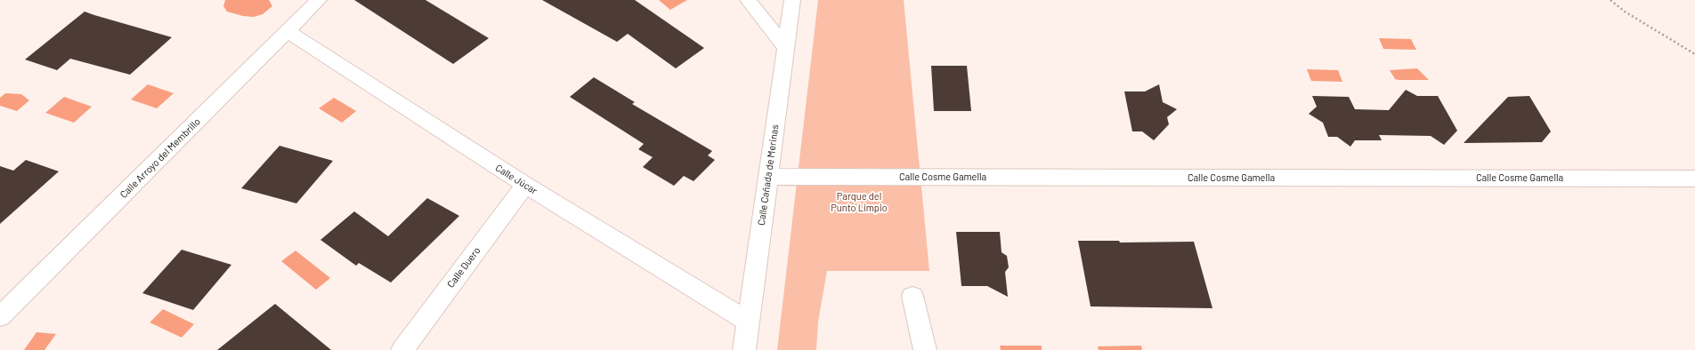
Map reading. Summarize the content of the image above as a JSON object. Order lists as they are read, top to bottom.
{
  "streets": {
    "street": [
      "Calle Arroyo del Membrillo",
      "Calle Cañada de Merinas",
      "Calle Cosme Gamella",
      "Calle Júcar",
      "Calle Duero"
    ]
  },
  "crossings": [
    ["Calle Arroyo del Membrillo", "Calle Júcar"],
    ["Calle Cañada de Merinas", "Calle Cosme Gamella"],
    ["Calle Cañada de Merinas", "Calle Júcar"],
    ["Calle Júcar", "Calle Duero"]
  ],
  "parks": ["Parque del Punto Limpio"]
}
